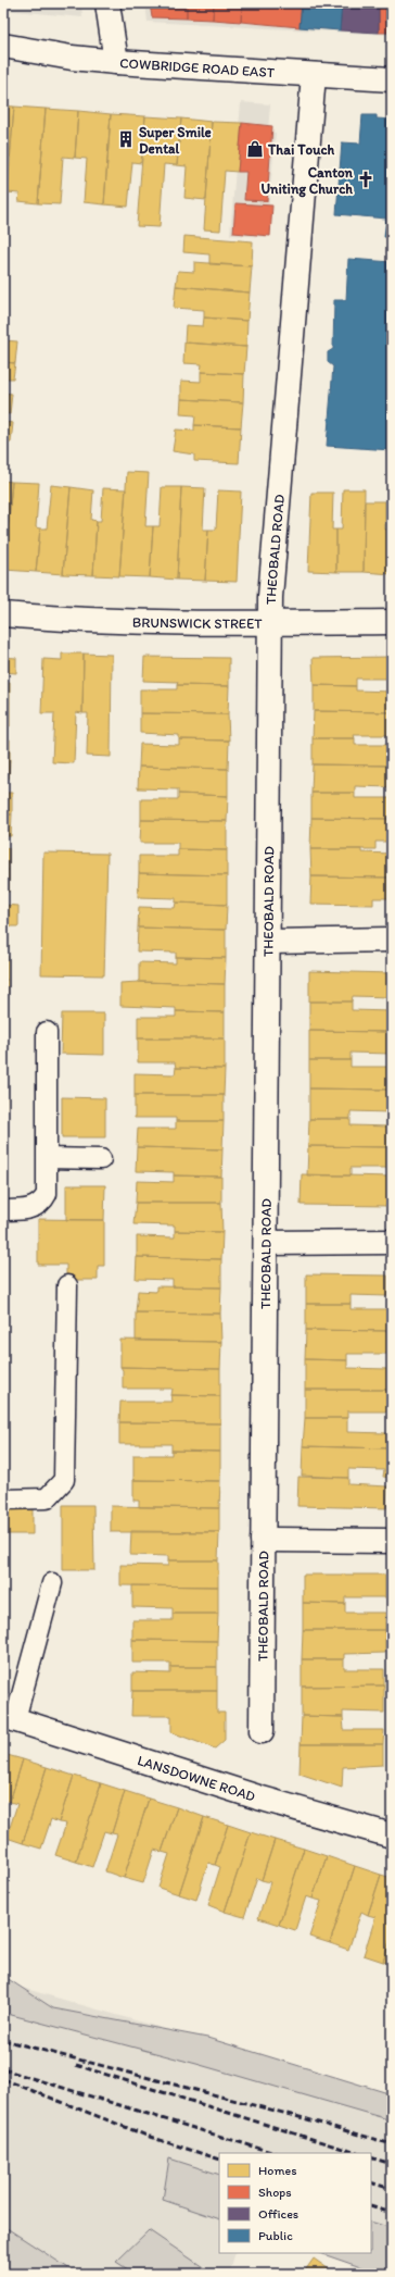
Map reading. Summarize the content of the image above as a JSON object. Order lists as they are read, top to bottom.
{
  "streets": {
    "street": [
      "COWBRIDGE ROAD EAST",
      "THEOBALD ROAD",
      "BRUNSWICK STREET",
      "LANSDOWNE ROAD"
    ]
  },
  "crossings": [
    ["COWBRIDGE ROAD EAST", "THEOBALD ROAD"],
    ["THEOBALD ROAD", "BRUNSWICK STREET"]
  ],
  "places": {
    "building": ["Super Smile Dental"],
    "shop": ["Thai Touch"],
    "church": ["Canton Uniting Church"]
  },
  "legend": [
    "Homes",
    "Shops",
    "Offices",
    "Public"
  ]
}
